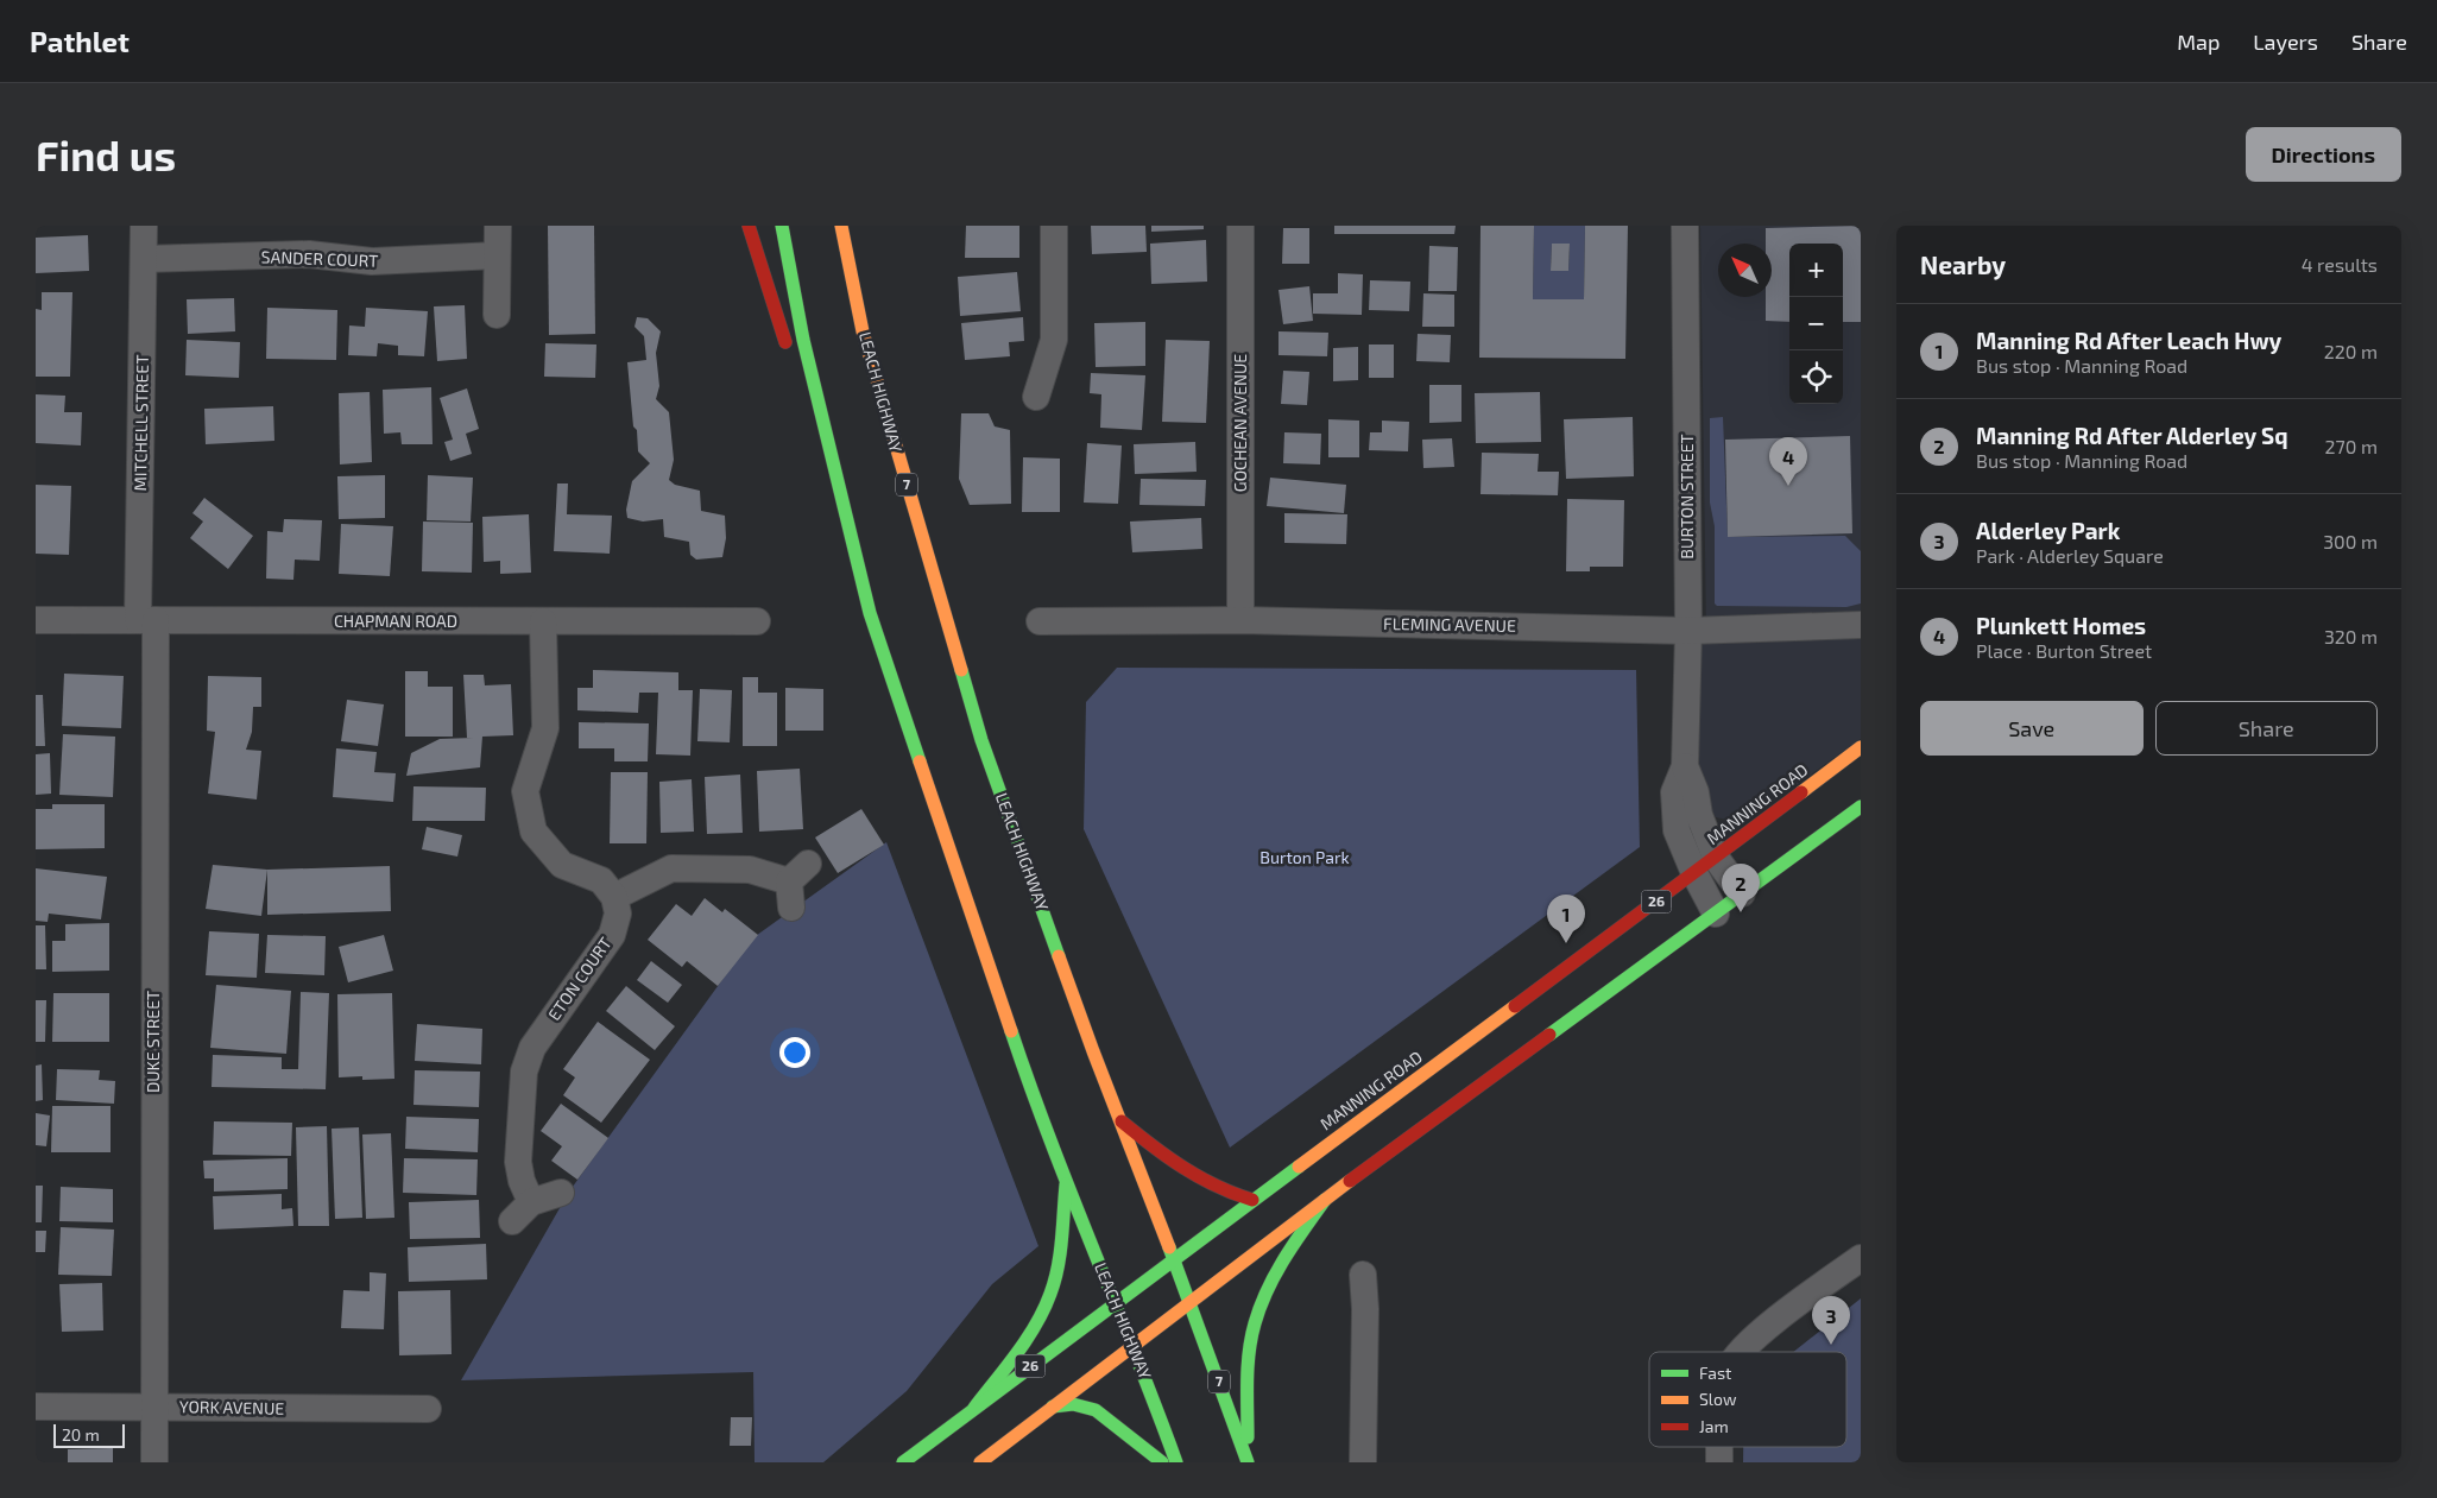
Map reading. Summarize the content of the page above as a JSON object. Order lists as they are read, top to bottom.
{
  "streets": {
    "main road": [
      "LEACH HIGHWAY",
      "7",
      "MANNING ROAD",
      "26"
    ],
    "street": [
      "SANDER COURT",
      "MITCHELL STREET",
      "GOCHEAN AVENUE",
      "BURTON STREET",
      "CHAPMAN ROAD",
      "FLEMING AVENUE",
      "ETON COURT",
      "DUKE STREET",
      "YORK AVENUE"
    ]
  },
  "crossings": [
    ["SANDER COURT", "MITCHELL STREET"],
    ["LEACH HIGHWAY", "MANNING ROAD"],
    ["MITCHELL STREET", "CHAPMAN ROAD"],
    ["MITCHELL STREET", "DUKE STREET"],
    ["GOCHEAN AVENUE", "FLEMING AVENUE"],
    ["BURTON STREET", "FLEMING AVENUE"],
    ["BURTON STREET", "MANNING ROAD"],
    ["CHAPMAN ROAD", "DUKE STREET"],
    ["DUKE STREET", "YORK AVENUE"]
  ],
  "parks": ["Burton Park"],
  "legend": ["Fast", "Slow", "Jam"],
  "scale_bar": "20 m",
  "north": "top left",
  "page": {
    "header": "Pathlet",
    "nav": ["Map", "Layers", "Share"],
    "buttons": [
      "Directions",
      ["Save", "Share"]
    ],
    "title": "Find us",
    "heading": ["Nearby", "4 results"],
    "map_buttons": ["+", "−"],
    "list": [
      {
        "mark": "1",
        "name": "Manning Rd After Leach Hwy",
        "note": "Bus stop · Manning Road",
        "value": "220 m"
      },
      {
        "mark": "2",
        "name": "Manning Rd After Alderley Sq",
        "note": "Bus stop · Manning Road",
        "value": "270 m"
      },
      {
        "mark": "3",
        "name": "Alderley Park",
        "note": "Park · Alderley Square",
        "value": "300 m"
      },
      {
        "mark": "4",
        "name": "Plunkett Homes",
        "note": "Place · Burton Street",
        "value": "320 m"
      }
    ],
    "pins": [
      "4",
      "2",
      "1",
      "3"
    ],
    "scale": "20 m"
  }
}
